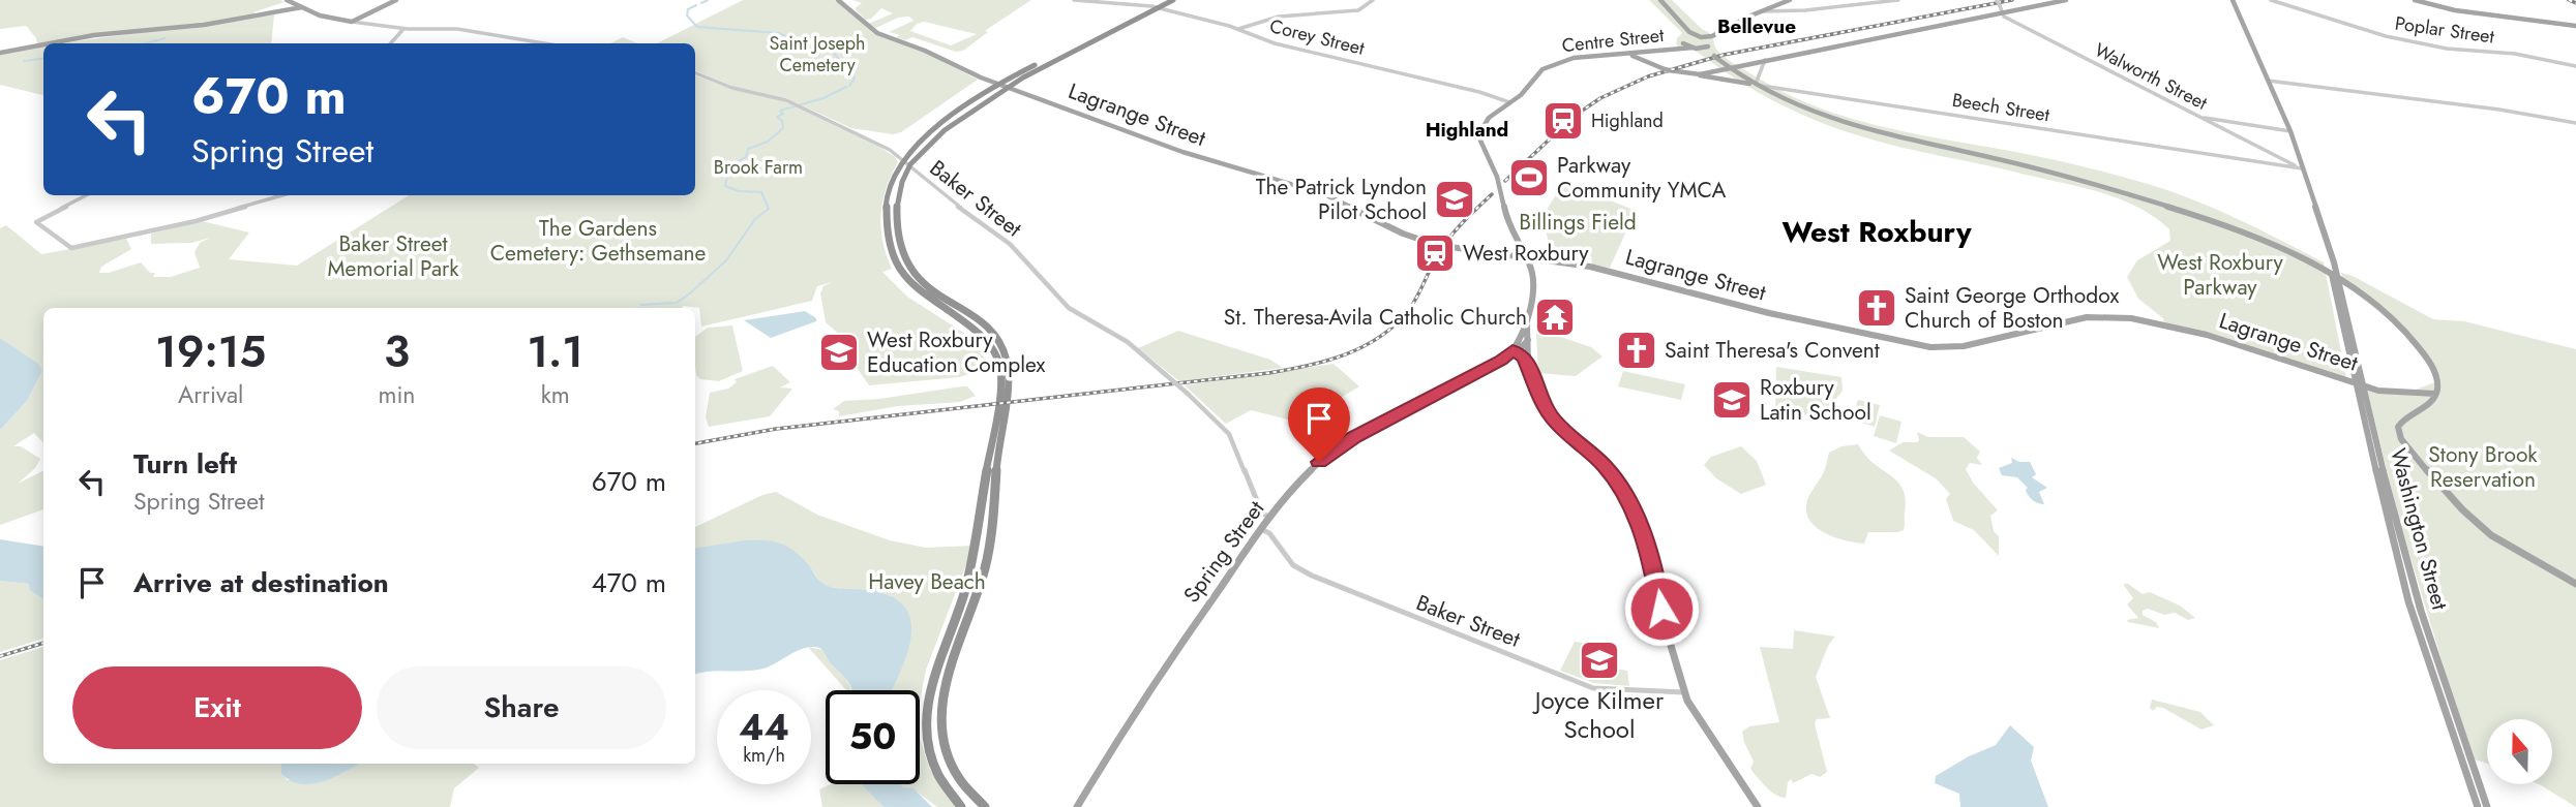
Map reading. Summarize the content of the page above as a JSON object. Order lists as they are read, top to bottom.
{
  "streets": {
    "main road": [
      "Centre Street",
      "Beech Street",
      "Lagrange Street",
      "Washington Street",
      "Spring Street"
    ],
    "street": [
      "Poplar Street",
      "Corey Street",
      "Walworth Street",
      "Baker Street"
    ]
  },
  "crossings": [
    ["Corey Street", "Centre Street"],
    ["Centre Street", "Beech Street"],
    ["Centre Street", "Lagrange Street"],
    ["Centre Street", "Spring Street"],
    ["Walworth Street", "Beech Street"],
    ["Walworth Street", "Washington Street"],
    ["Beech Street", "Washington Street"],
    ["Lagrange Street", "Washington Street"],
    ["Baker Street", "Spring Street"]
  ],
  "districts": ["Bellevue", "Highland", "West Roxbury"],
  "parks": [
    "Saint Joseph Cemetery",
    "Brook Farm",
    "Billings Field",
    "The Gardens Cemetery: Gethsemane",
    "Baker Street Memorial Park",
    "West Roxbury Parkway",
    "Stony Brook Reservation",
    "Havey Beach"
  ],
  "places": {
    "station": ["Highland", "West Roxbury"],
    "sports": ["Parkway Community YMCA"],
    "school or university": [
      "The Patrick Lyndon Pilot School",
      "West Roxbury Education Complex",
      "Roxbury Latin School",
      "Joyce Kilmer School"
    ],
    "church": ["Saint George Orthodox Church of Boston", "Saint Theresa's Convent"],
    "temple": ["St. Theresa-Avila Catholic Church"]
  },
  "north": "top",
  "page": {
    "turn": ["670 m", "Spring Street"],
    "eta": [
      "19:15",
      "Arrival",
      "3",
      "min",
      "1.1",
      "km"
    ],
    "list": [
      {
        "name": "Turn left",
        "note": "Spring Street",
        "value": "670 m"
      },
      {
        "name": "Arrive at destination",
        "value": "470 m"
      }
    ],
    "buttons": ["Exit", "Share"],
    "speed": "44 km/h",
    "limit": "50"
  }
}
